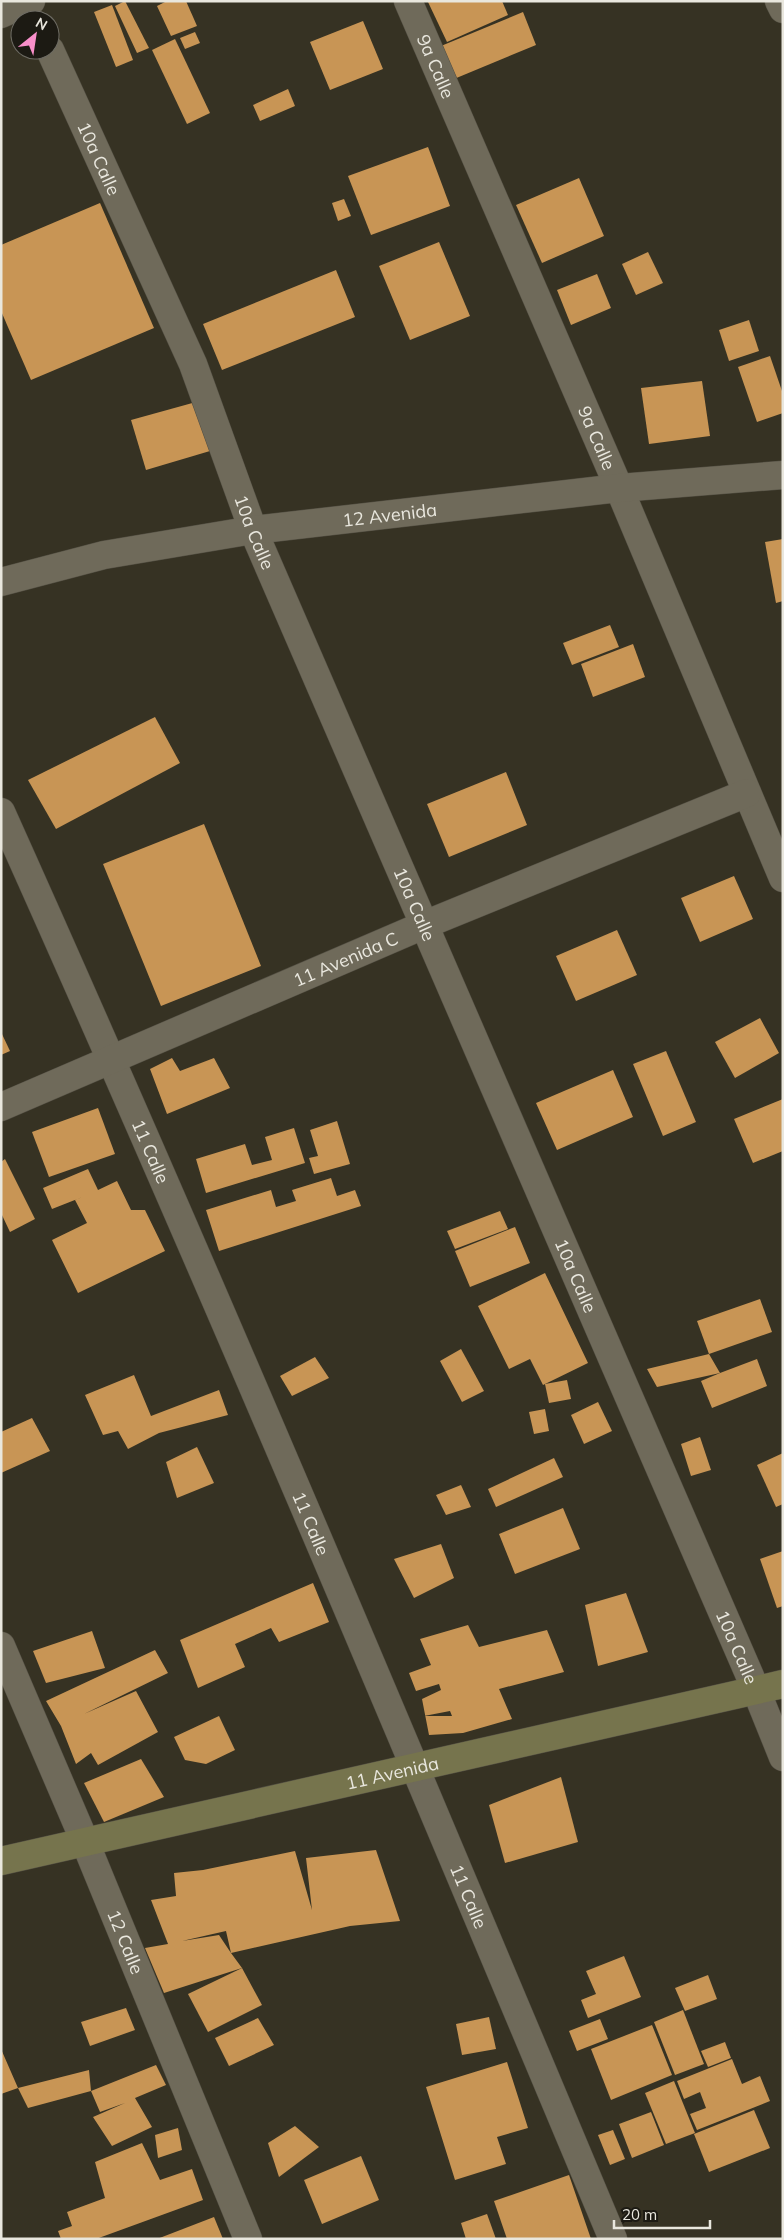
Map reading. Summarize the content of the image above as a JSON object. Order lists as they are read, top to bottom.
{
  "streets": {
    "street": [
      "9a Calle",
      "10a Calle",
      "12 Avenida",
      "11 Avenida C",
      "11 Calle",
      "11 Avenida",
      "12 Calle"
    ]
  },
  "crossings": [
    ["9a Calle", "12 Avenida"],
    ["9a Calle", "11 Avenida C"],
    ["10a Calle", "12 Avenida"],
    ["10a Calle", "11 Avenida C"],
    ["10a Calle", "11 Avenida"],
    ["11 Avenida C", "11 Calle"],
    ["11 Calle", "11 Avenida"],
    ["11 Avenida", "12 Calle"]
  ],
  "scale_bar": "20 m",
  "north": "top right"
}
